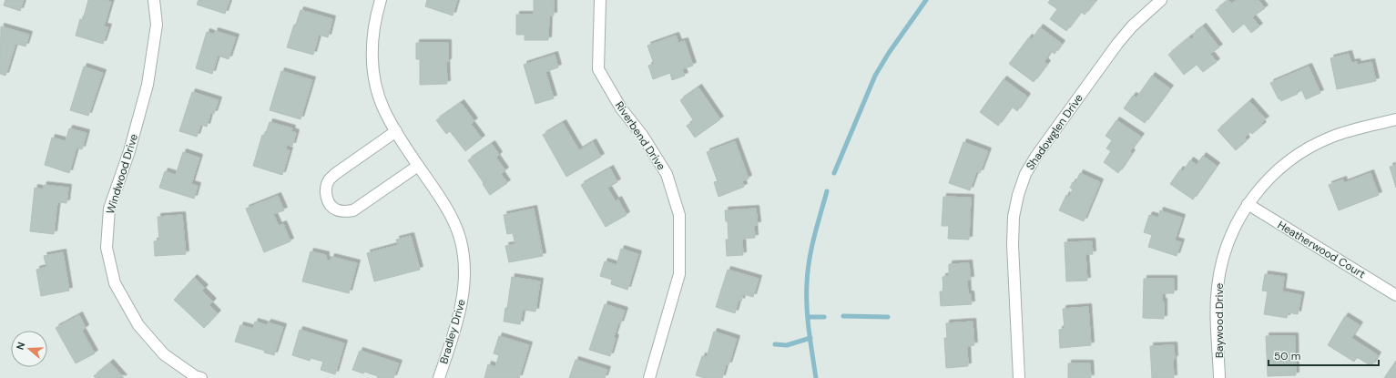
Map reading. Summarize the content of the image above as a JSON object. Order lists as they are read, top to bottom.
{
  "streets": {
    "street": [
      "Shadowglen Drive",
      "Riverbend Drive",
      "Windwood Drive",
      "Heatherwood Court",
      "Baywood Drive",
      "Bradley Drive"
    ]
  },
  "crossings": [
    ["Heatherwood Court", "Baywood Drive"]
  ],
  "scale_bar": "50 m",
  "north": "left"
}
